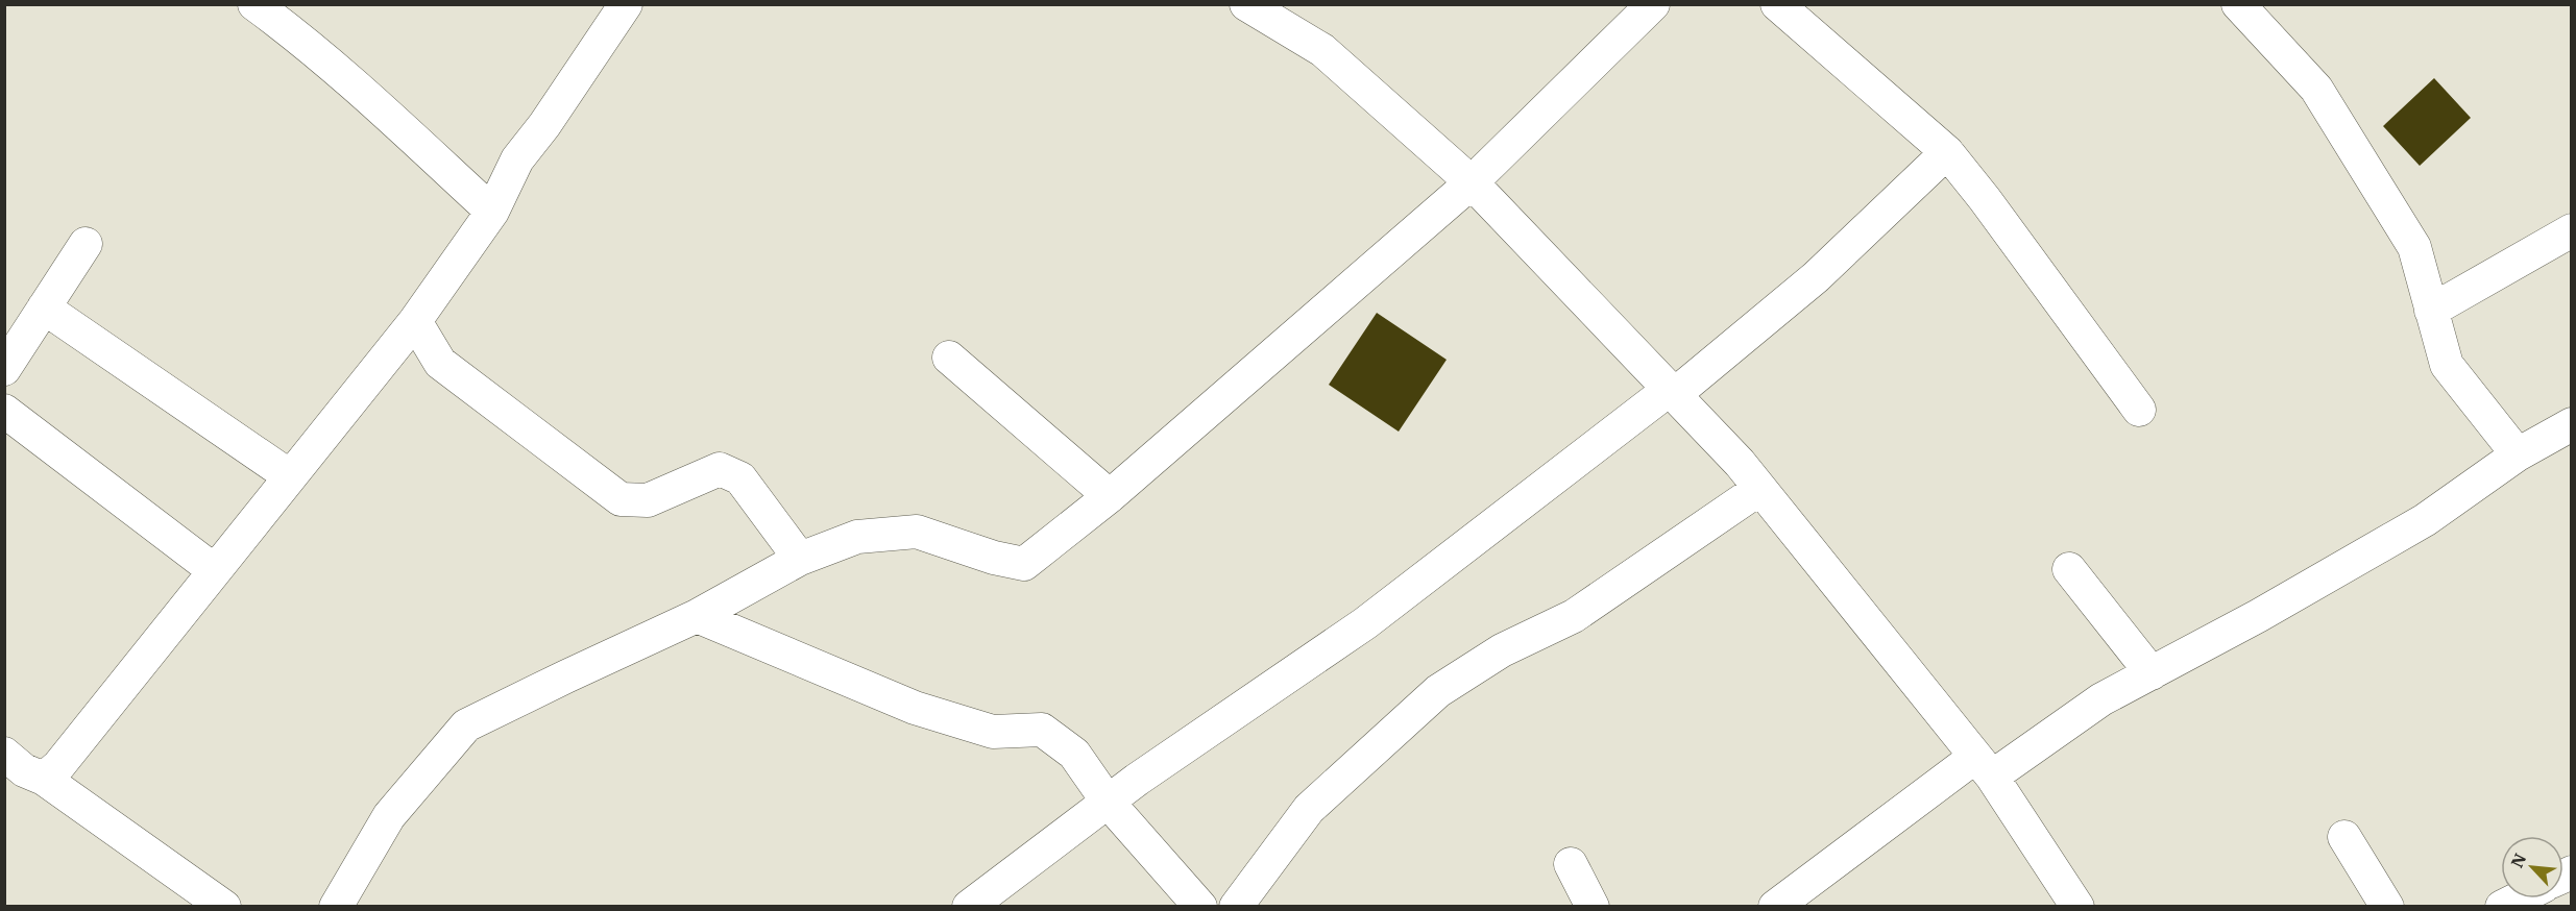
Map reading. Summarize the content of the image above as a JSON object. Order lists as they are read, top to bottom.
{
  "north": "top left"
}
